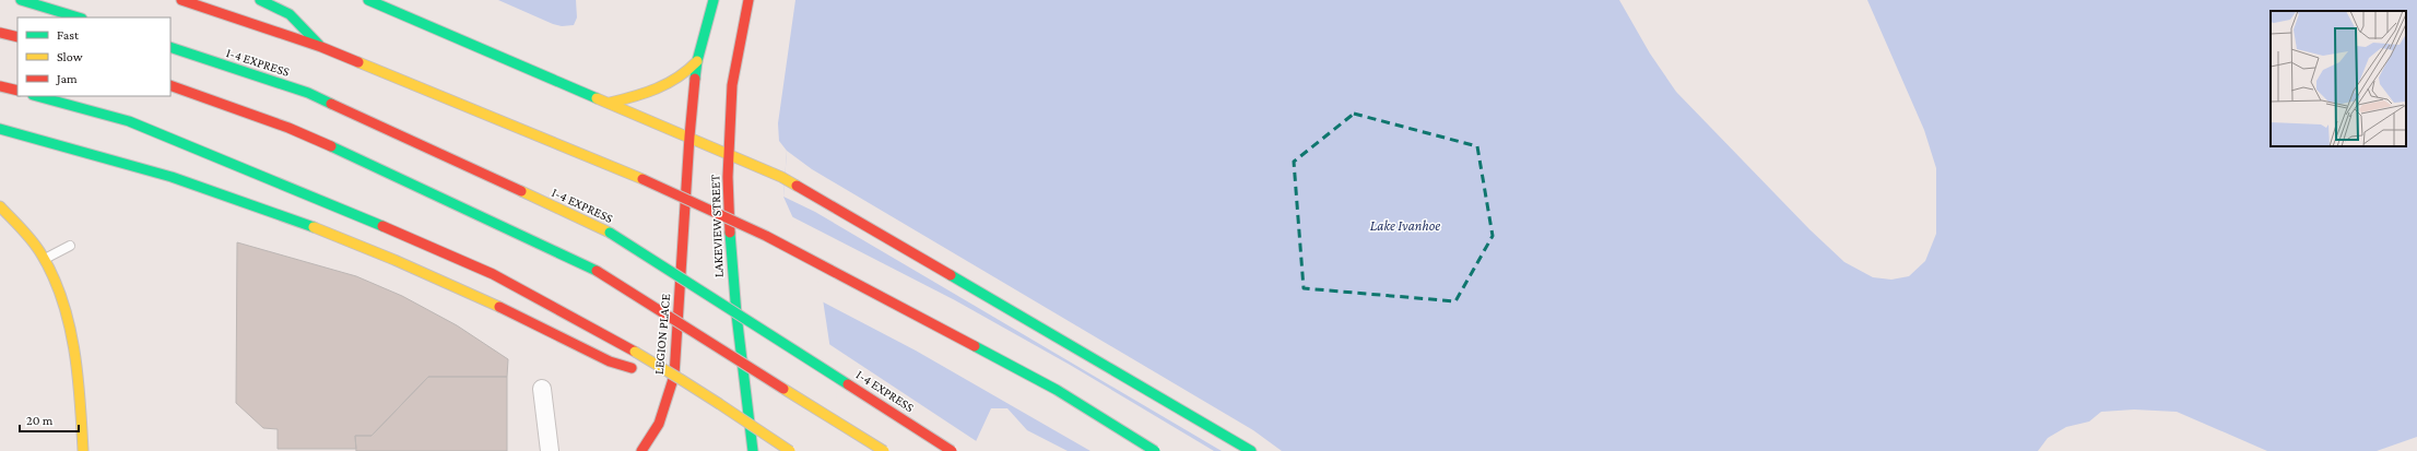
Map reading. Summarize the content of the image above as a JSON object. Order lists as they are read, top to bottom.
{
  "streets": {
    "main road": ["I-4 EXPRESS", "LAKEVIEW STREET", "LEGION PLACE"]
  },
  "water": ["Lake Ivanhoe"],
  "legend": ["Fast", "Slow", "Jam"],
  "scale_bar": "20 m"
}
